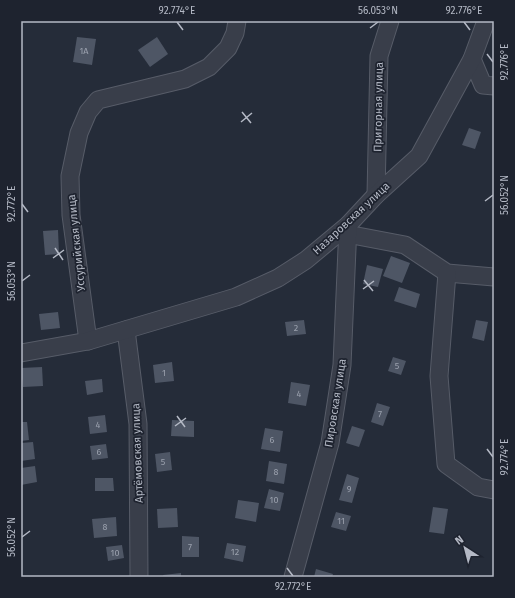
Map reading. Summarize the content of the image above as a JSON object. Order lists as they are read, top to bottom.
{
  "streets": {
    "street": [
      "Пригорная улица",
      "Назаровская улица",
      "Уссурийская улица",
      "Пировская улица",
      "Артёмовская улица"
    ]
  },
  "crossings": [
    ["Пригорная улица", "Назаровская улица"],
    ["Назаровская улица", "Уссурийская улица"],
    ["Назаровская улица", "Пировская улица"],
    ["Назаровская улица", "Артёмовская улица"]
  ],
  "house_numbers": [
    "1А",
    "2",
    "5",
    "1",
    "4",
    "7",
    "4",
    "6",
    "6",
    "5",
    "8",
    "9",
    "10",
    "11",
    "8",
    "7",
    "12",
    "10"
  ],
  "north": "top left",
  "coordinates": [
    "92.774°E",
    "56.053°N",
    "92.776°E",
    "56.052°N",
    "92.772°E"
  ]
}
